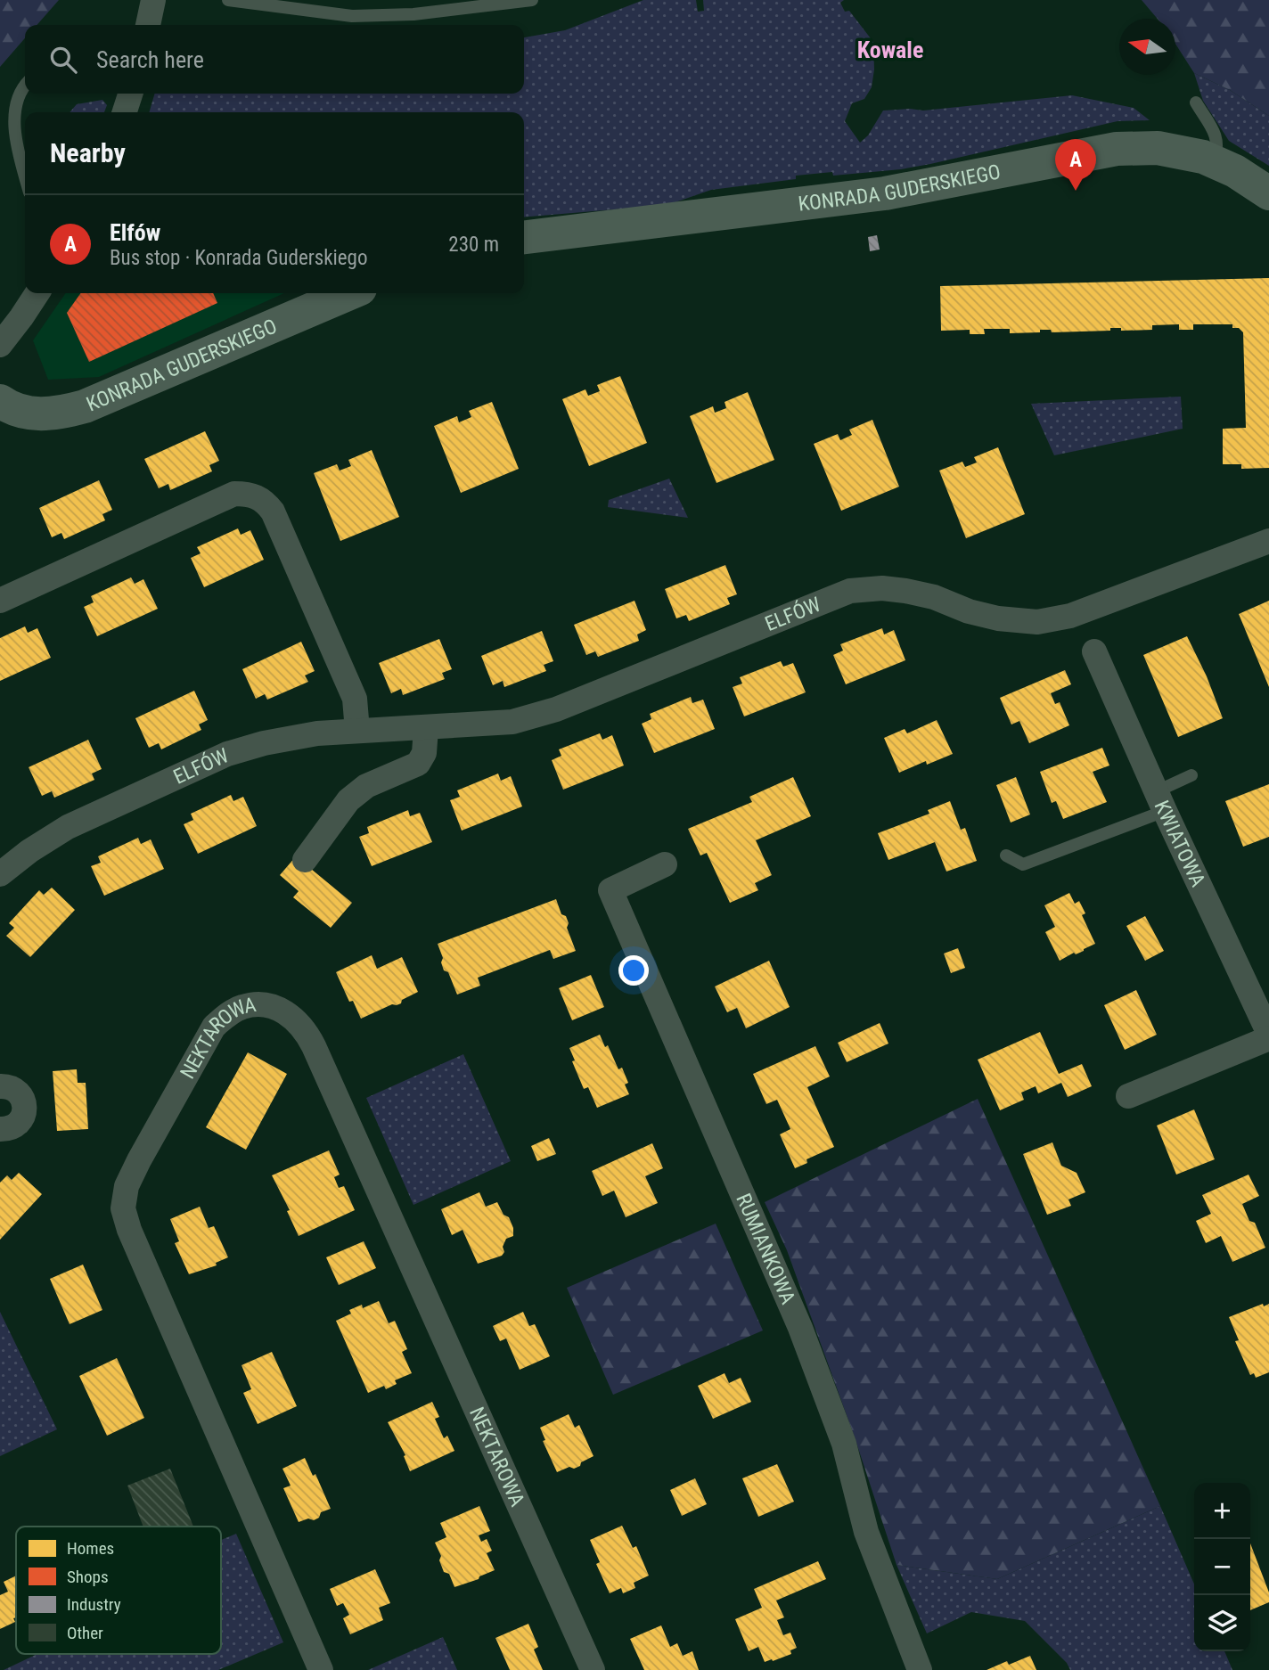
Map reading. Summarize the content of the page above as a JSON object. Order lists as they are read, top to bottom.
{
  "streets": {
    "street": [
      "KONRADA GUDERSKIEGO",
      "ELFÓW",
      "KWIATOWA",
      "NEKTAROWA",
      "RUMIANKOWA"
    ]
  },
  "districts": ["Kowale"],
  "legend": [
    "Homes",
    "Shops",
    "Industry",
    "Other"
  ],
  "north": "left",
  "page": {
    "search": "Search here",
    "heading": "Nearby",
    "pins": "A",
    "list": [
      {
        "mark": "A",
        "name": "Elfów",
        "note": "Bus stop · Konrada Guderskiego",
        "value": "230 m"
      }
    ],
    "map_buttons": ["+", "−"]
  }
}
